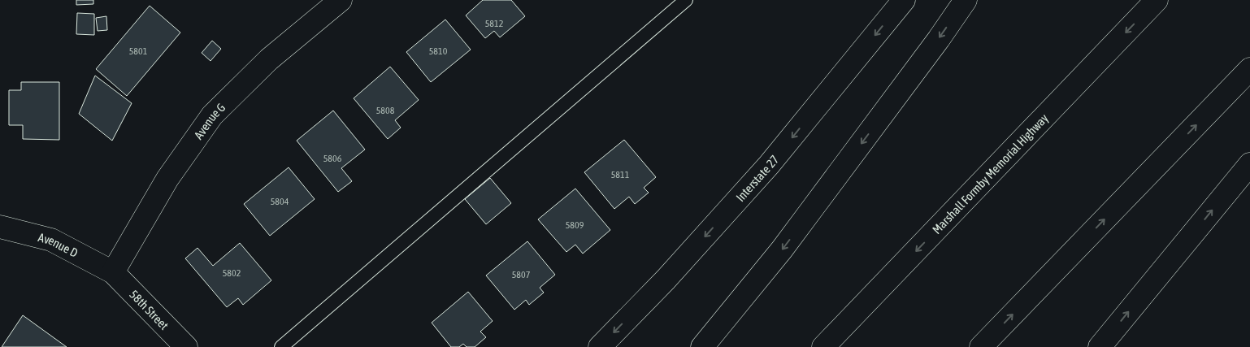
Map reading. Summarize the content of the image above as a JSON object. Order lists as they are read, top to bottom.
{
  "streets": {
    "main road": [
      "Avenue G",
      "Marshall Formby Memorial Highway",
      "Interstate 27",
      "Avenue D",
      "58th Street"
    ]
  },
  "crossings": [
    ["Avenue G", "Avenue D"],
    ["Avenue G", "58th Street"],
    ["Avenue D", "58th Street"]
  ],
  "house_numbers": [
    "5812",
    "5801",
    "5810",
    "5808",
    "5806",
    "5811",
    "5804",
    "5809",
    "5802",
    "5807"
  ]
}
